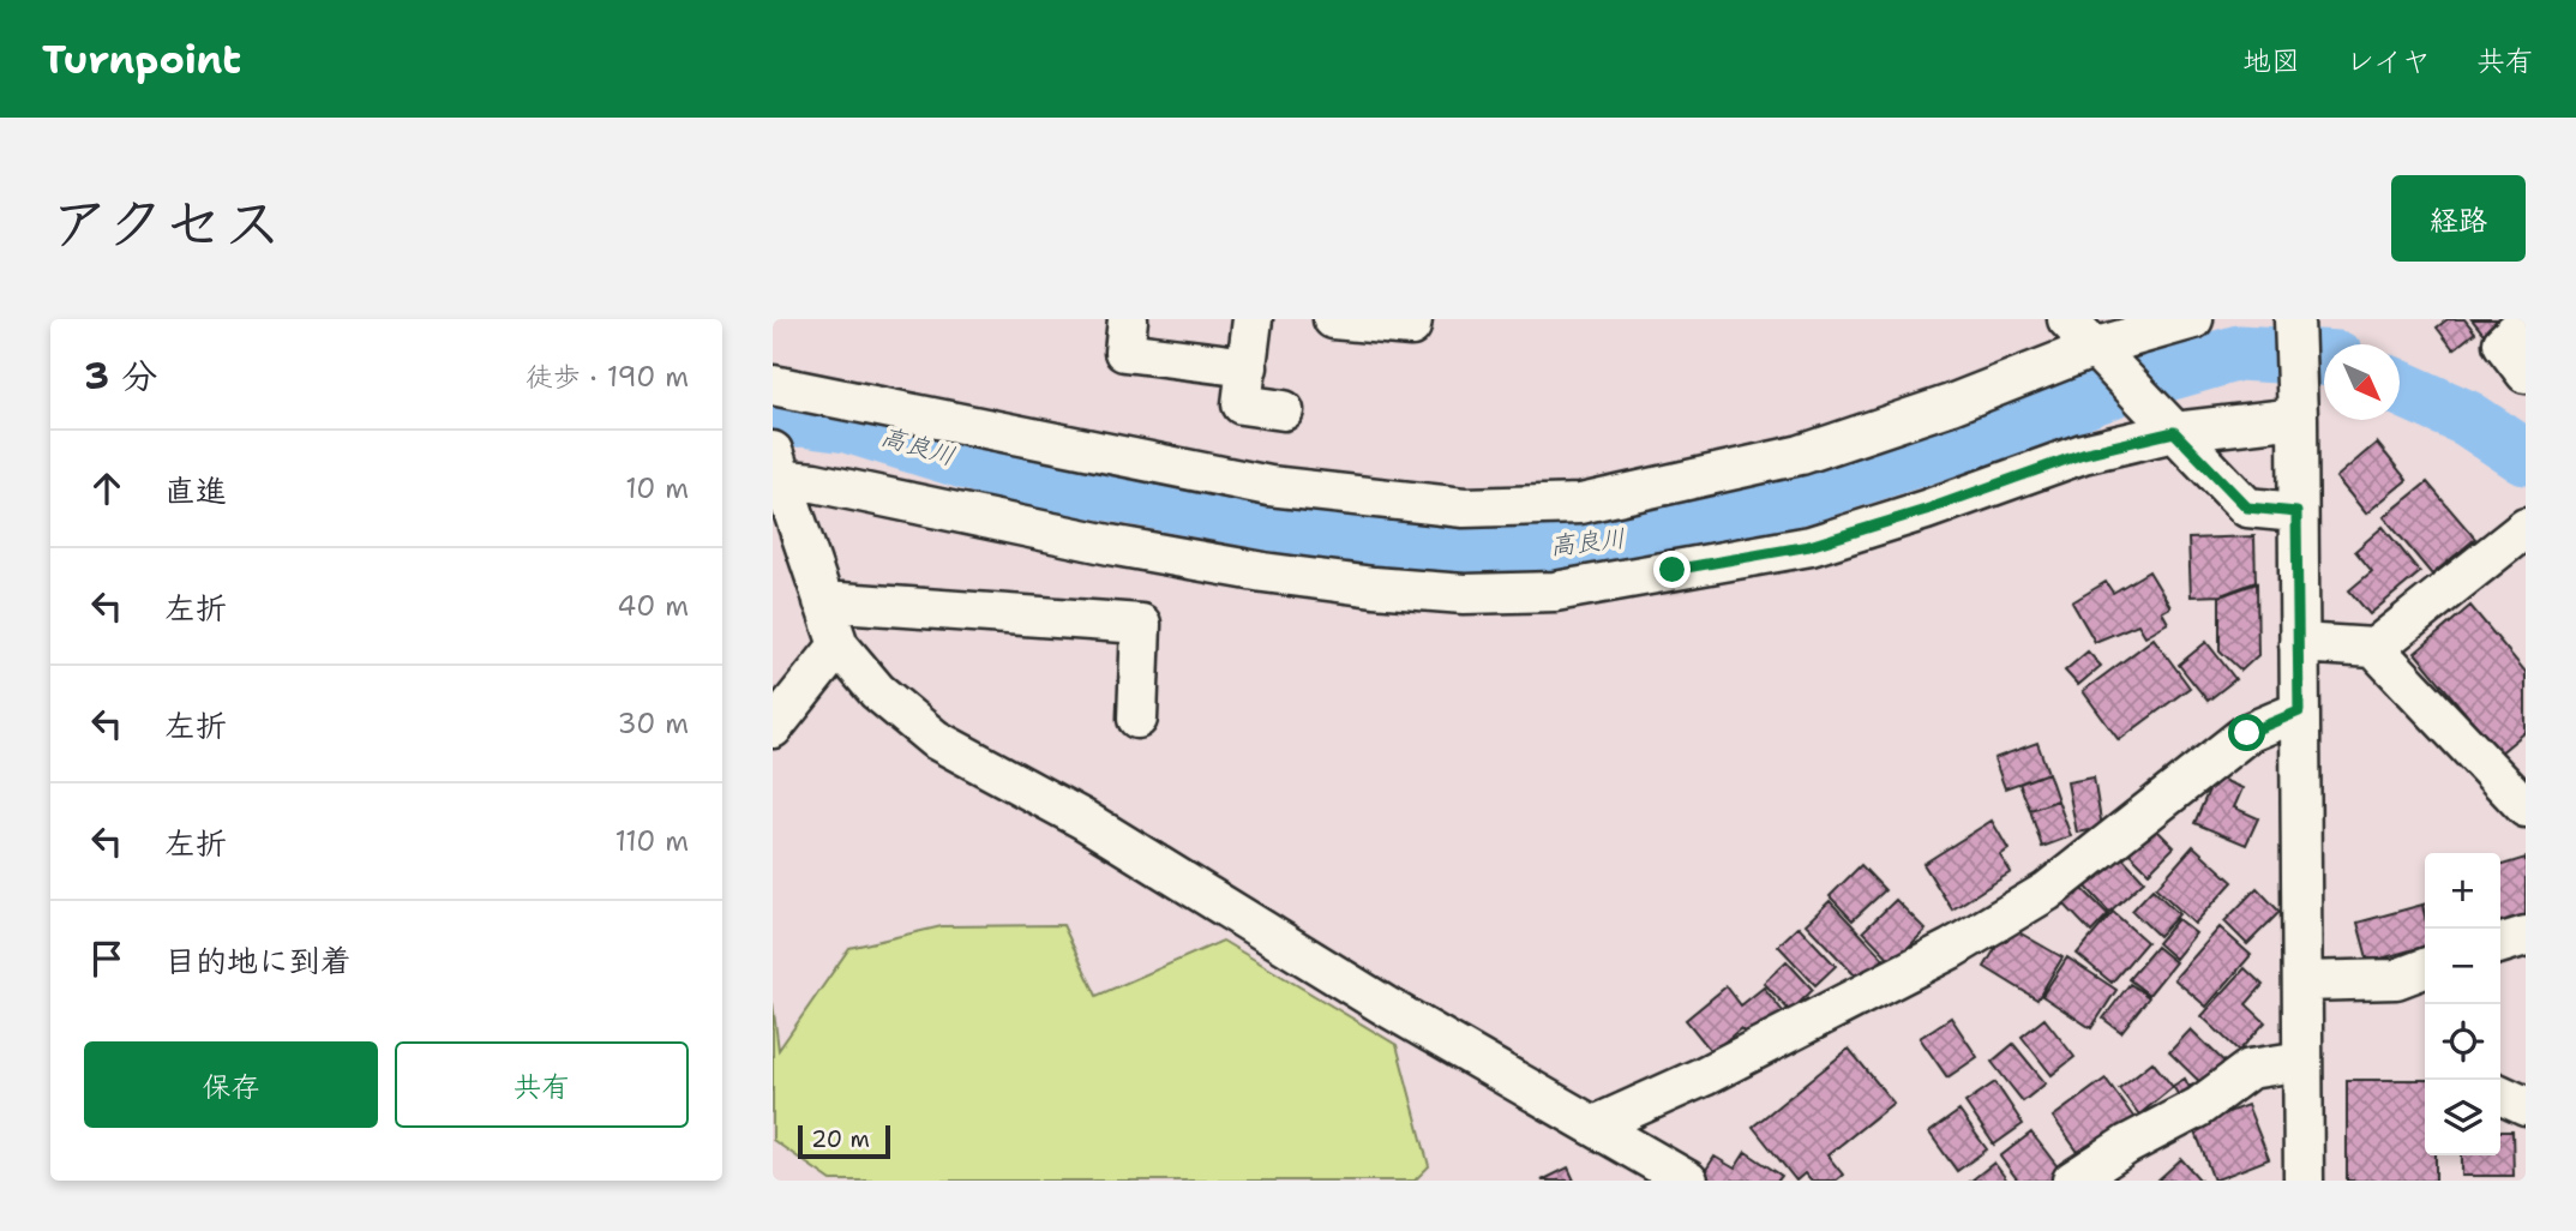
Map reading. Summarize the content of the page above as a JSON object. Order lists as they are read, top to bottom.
{
  "water": ["高良川"],
  "scale_bar": "20 m",
  "north": "bottom right",
  "page": {
    "header": "Turnpoint",
    "nav": ["地図", "レイヤ", "共有"],
    "title": "アクセス",
    "buttons": [
      "経路",
      ["保存", "共有"]
    ],
    "heading": ["3 分", "徒歩 · 190 m"],
    "list": [
      ["直進", "10 m"],
      ["左折", "40 m"],
      ["左折", "30 m"],
      ["左折", "110 m"],
      "目的地に到着"
    ],
    "map_buttons": ["+", "−"],
    "scale": "20 m"
  }
}
